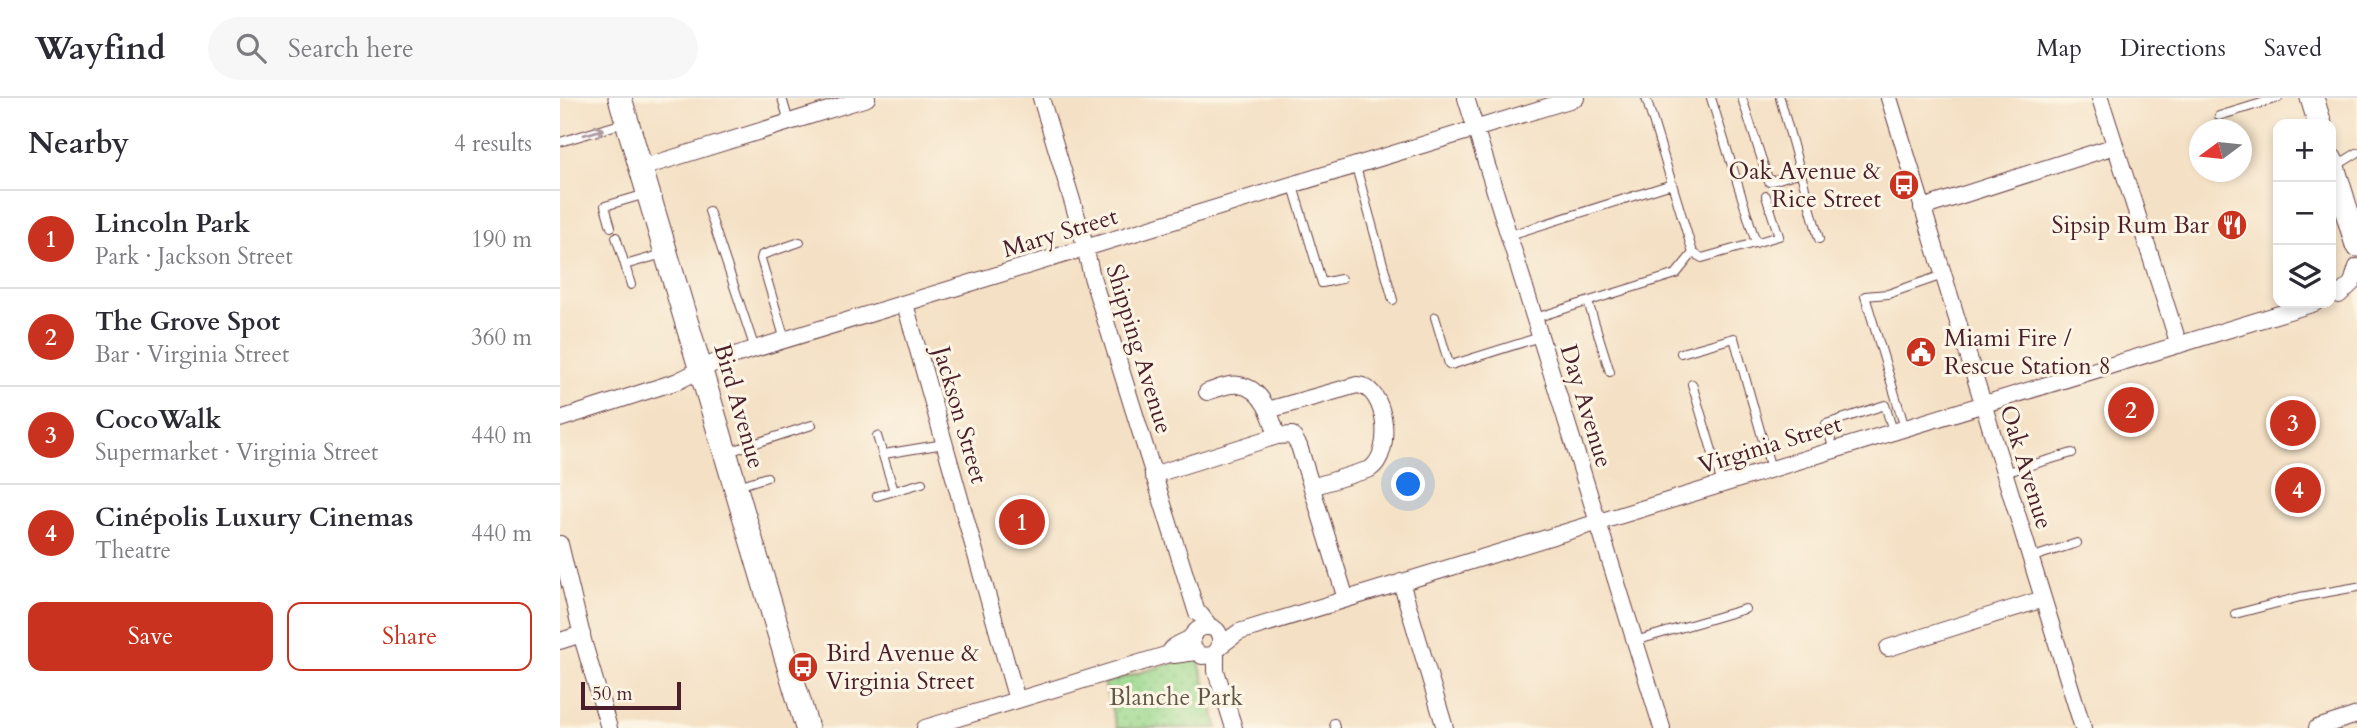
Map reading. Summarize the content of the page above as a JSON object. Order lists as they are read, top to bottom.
{
  "streets": {
    "street": [
      "Mary Street",
      "Shipping Avenue",
      "Bird Avenue",
      "Day Avenue",
      "Jackson Street",
      "Virginia Street",
      "Oak Avenue"
    ]
  },
  "crossings": [
    ["Mary Street", "Shipping Avenue"],
    ["Mary Street", "Bird Avenue"],
    ["Mary Street", "Day Avenue"],
    ["Mary Street", "Jackson Street"],
    ["Shipping Avenue", "Virginia Street"],
    ["Day Avenue", "Virginia Street"],
    ["Virginia Street", "Oak Avenue"]
  ],
  "parks": ["Blanche Park"],
  "places": {
    "bus stop": ["Oak Avenue & Rice Street", "Bird Avenue & Virginia Street"],
    "restaurant": ["Sipsip Rum Bar"],
    "public building": ["Miami Fire / Rescue Station 8"]
  },
  "scale_bar": "50 m",
  "north": "left",
  "page": {
    "header": "Wayfind",
    "search": "Search here",
    "nav": ["Map", "Directions", "Saved"],
    "heading": ["Nearby", "4 results"],
    "map_buttons": ["+", "−"],
    "list": [
      {
        "mark": "1",
        "name": "Lincoln Park",
        "note": "Park · Jackson Street",
        "value": "190 m"
      },
      {
        "mark": "2",
        "name": "The Grove Spot",
        "note": "Bar · Virginia Street",
        "value": "360 m"
      },
      {
        "mark": "3",
        "name": "CocoWalk",
        "note": "Supermarket · Virginia Street",
        "value": "440 m"
      },
      {
        "mark": "4",
        "name": "Cinépolis Luxury Cinemas",
        "note": "Theatre",
        "value": "440 m"
      }
    ],
    "pins": [
      "2",
      "3",
      "4",
      "1"
    ],
    "buttons": ["Save", "Share"],
    "scale": "50 m"
  }
}
